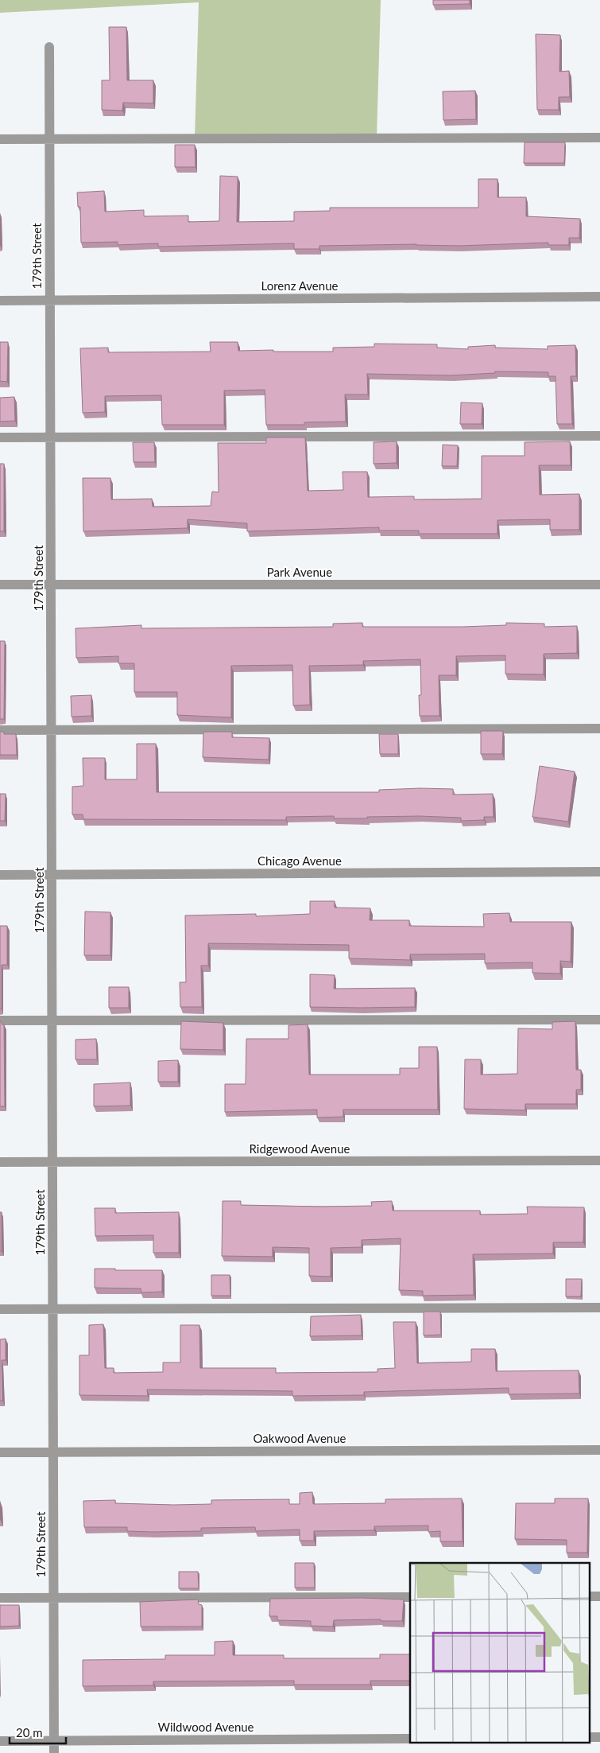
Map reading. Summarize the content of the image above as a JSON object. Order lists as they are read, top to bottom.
{
  "streets": {
    "street": [
      "179th Street",
      "Lorenz Avenue",
      "Park Avenue",
      "Chicago Avenue",
      "Ridgewood Avenue",
      "Oakwood Avenue",
      "Wildwood Avenue"
    ]
  },
  "crossings": [
    ["179th Street", "Lorenz Avenue"],
    ["179th Street", "Park Avenue"],
    ["179th Street", "Chicago Avenue"],
    ["179th Street", "Ridgewood Avenue"],
    ["179th Street", "Oakwood Avenue"],
    ["179th Street", "Wildwood Avenue"]
  ],
  "scale_bar": "20 m"
}
